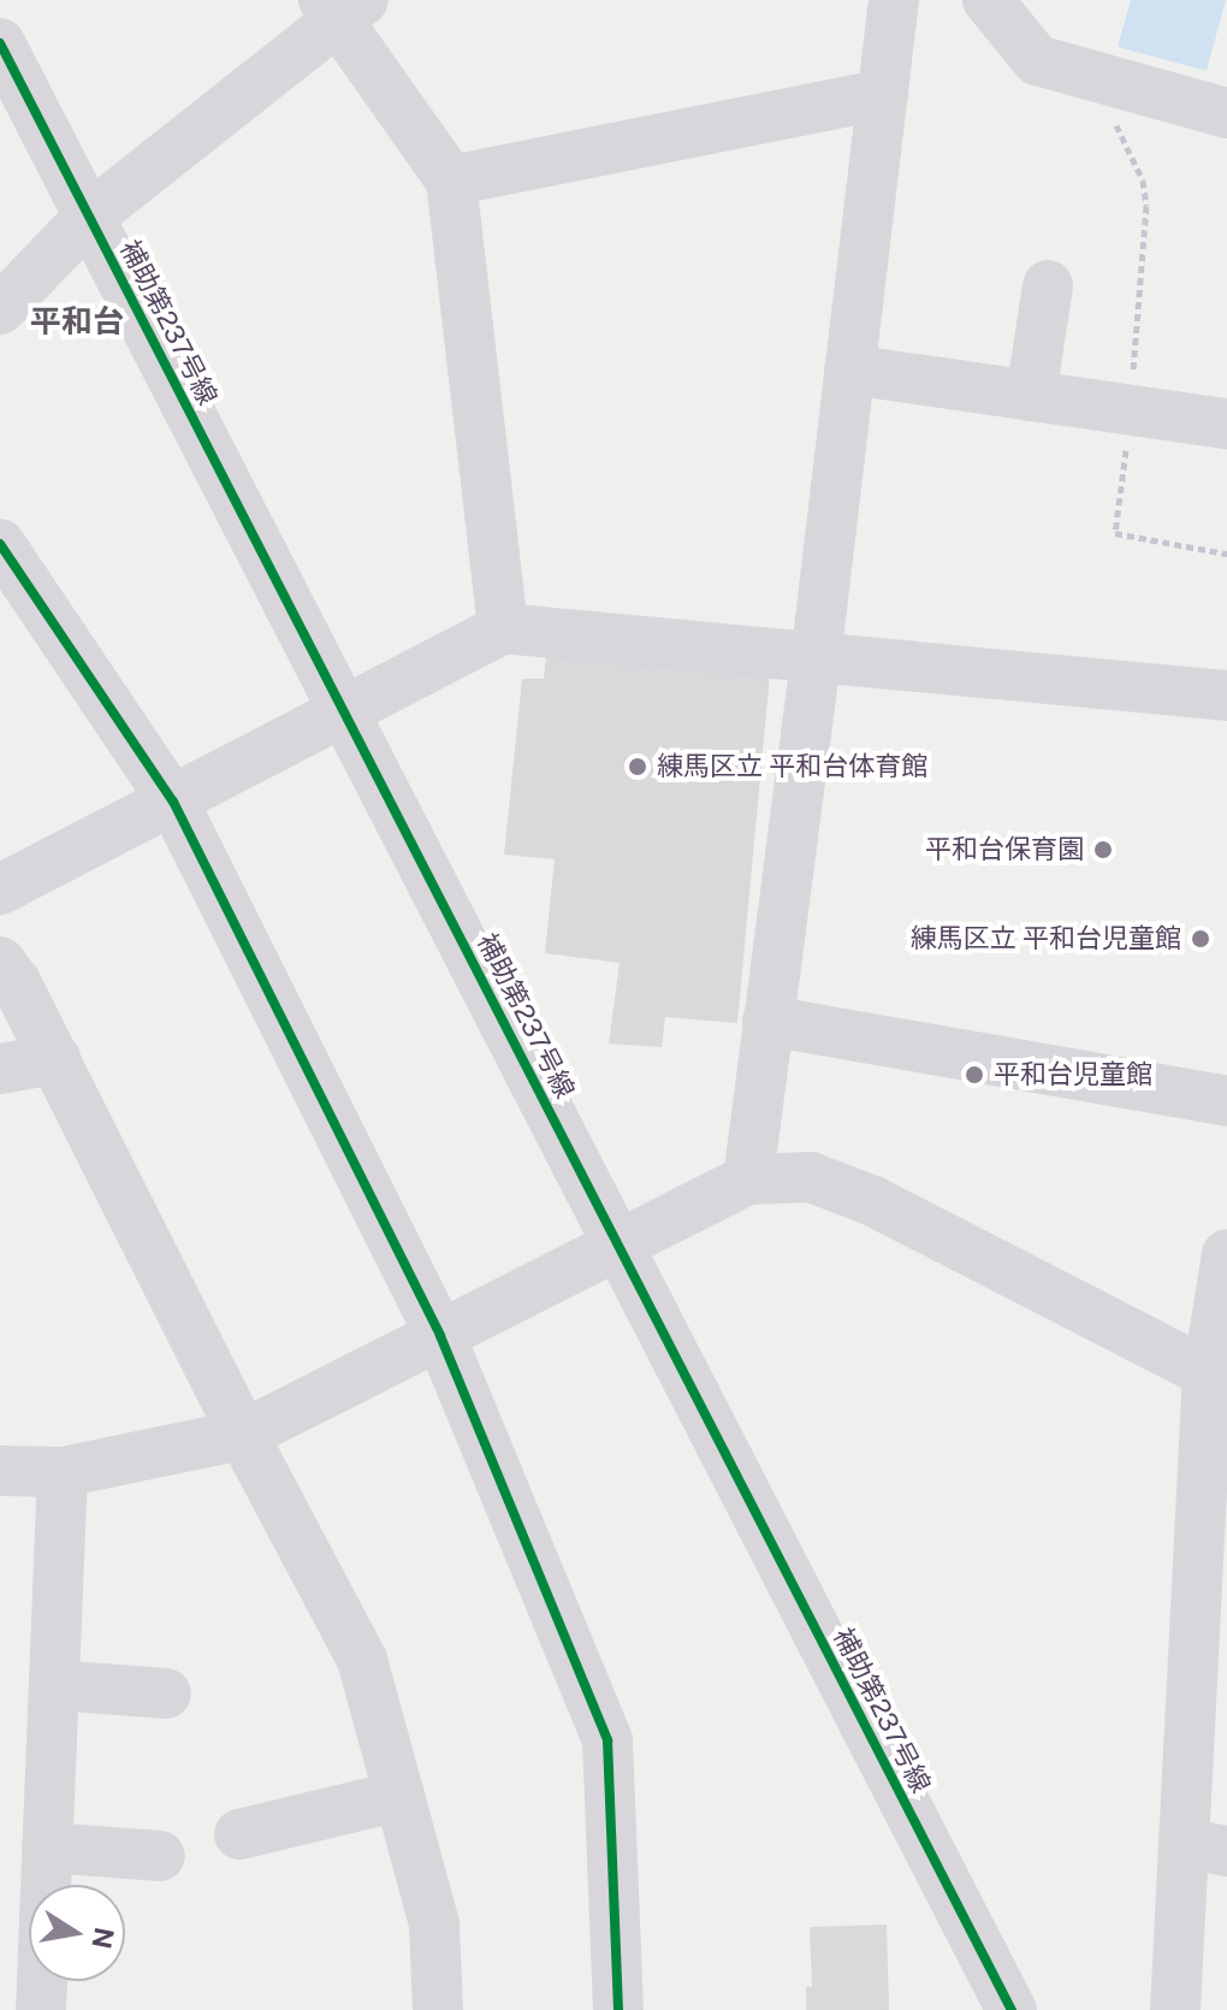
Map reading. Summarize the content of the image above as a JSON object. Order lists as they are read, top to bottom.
{
  "streets": {
    "street": ["補助第237号線"]
  },
  "districts": ["平和台"],
  "places": [
    "練馬区立 平和台体育館",
    "平和台保育園",
    "練馬区立 平和台児童館",
    "平和台児童館"
  ],
  "north": "right"
}
